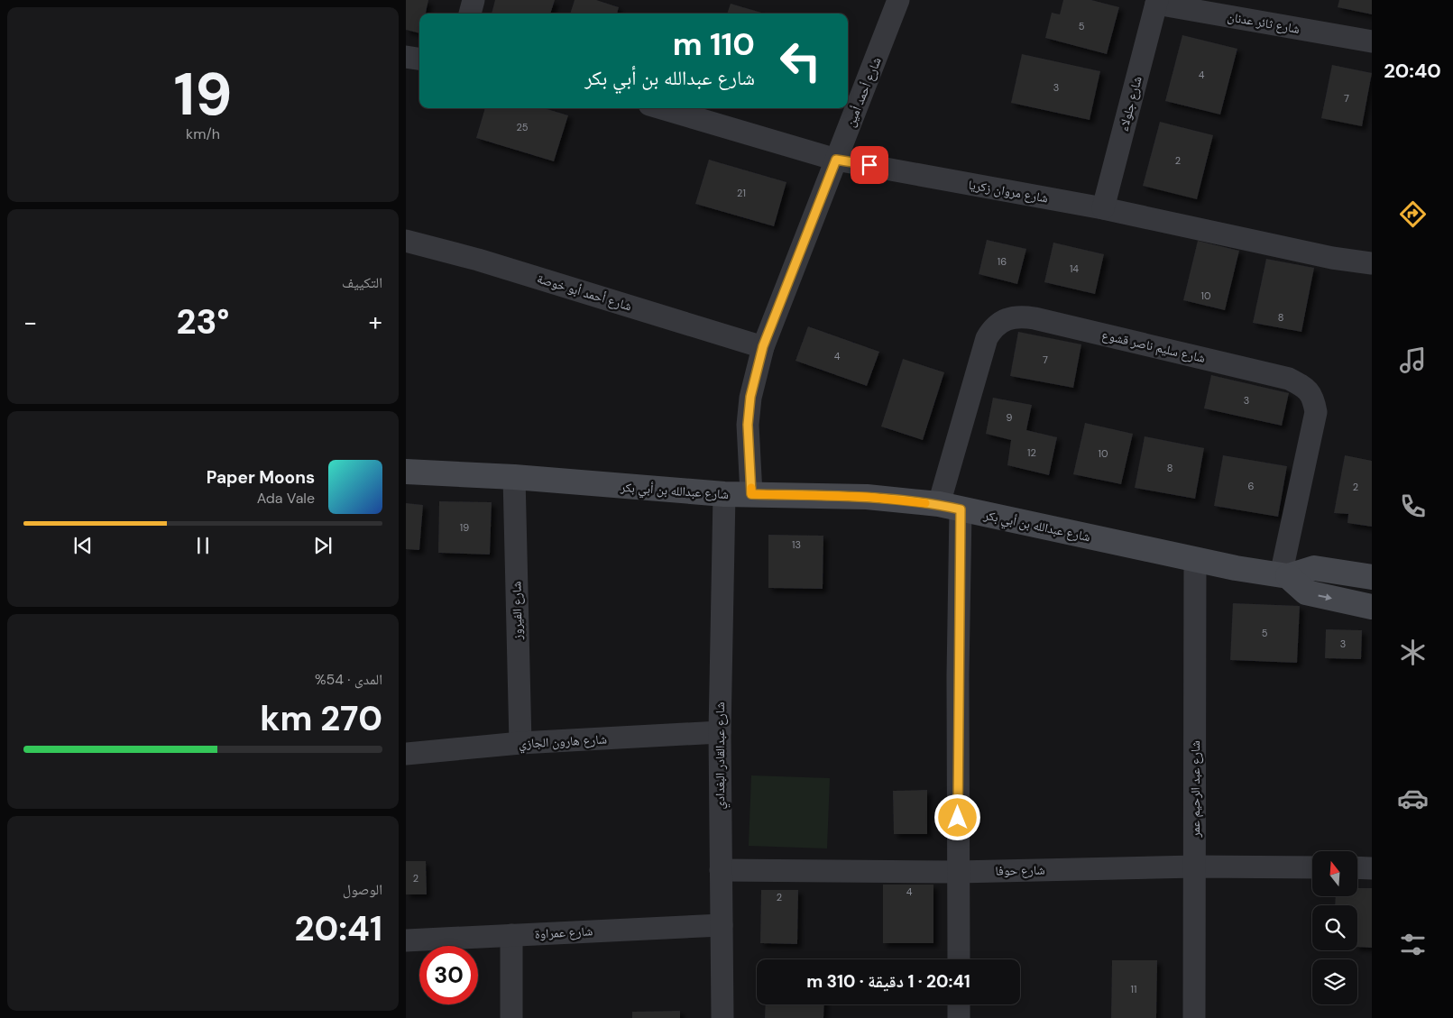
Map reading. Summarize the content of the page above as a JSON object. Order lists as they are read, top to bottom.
{
  "streets": {
    "street": [
      "شارع ثائر عدنان",
      "شارع أحمد أمين",
      "شارع جلولاء",
      "شارع مروان زكريا",
      "شارع أحمد أبو خوصة",
      "شارع سليم ناصر قشوع",
      "شارع عبدالله بن أبي بكر",
      "شارع الفيروز",
      "شارع هارون الجازي",
      "شارع عبدالقادر البغدادي",
      "شارع عبد الرحيم عمر",
      "شارع حوفا",
      "شارع عمراوة"
    ]
  },
  "crossings": [
    ["شارع ثائر عدنان", "شارع جلولاء"],
    ["شارع أحمد أمين", "شارع مروان زكريا"],
    ["شارع أحمد أمين", "شارع أحمد أبو خوصة"],
    ["شارع أحمد أمين", "شارع عبدالله بن أبي بكر"],
    ["شارع جلولاء", "شارع مروان زكريا"],
    ["شارع سليم ناصر قشوع", "شارع عبدالله بن أبي بكر"],
    ["شارع سليم ناصر قشوع", "شارع حوفا"],
    ["شارع عبدالله بن أبي بكر", "شارع الفيروز"],
    ["شارع عبدالله بن أبي بكر", "شارع عبدالقادر البغدادي"],
    ["شارع عبدالله بن أبي بكر", "شارع عبد الرحيم عمر"],
    ["شارع الفيروز", "شارع هارون الجازي"],
    ["شارع هارون الجازي", "شارع عبدالقادر البغدادي"],
    ["شارع عبدالقادر البغدادي", "شارع حوفا"],
    ["شارع عبدالقادر البغدادي", "شارع عمراوة"],
    ["شارع عبد الرحيم عمر", "شارع حوفا"]
  ],
  "house_numbers": [
    "5",
    "4",
    "3",
    "7",
    "25",
    "2",
    "21",
    "16",
    "14",
    "10",
    "8",
    "4",
    "7",
    "3",
    "9",
    "12",
    "10",
    "8",
    "6",
    "2",
    "19",
    "13",
    "5",
    "3",
    "2",
    "4",
    "2",
    "11"
  ],
  "north": "top",
  "page": {
    "tabs": "20:40",
    "tile": [
      ["19", "km/h"],
      "التكييف",
      ["المدى · 54%", "270 km"],
      ["الوصول", "20:41"]
    ],
    "turn": ["110 m", "شارع عبدالله بن أبي بكر"],
    "heat": ["−", "23°", "+"],
    "song": ["Paper Moons", "Ada Vale"],
    "limit": "30",
    "trip": "20:41 · 1 دقيقة · 310 m"
  }
}
